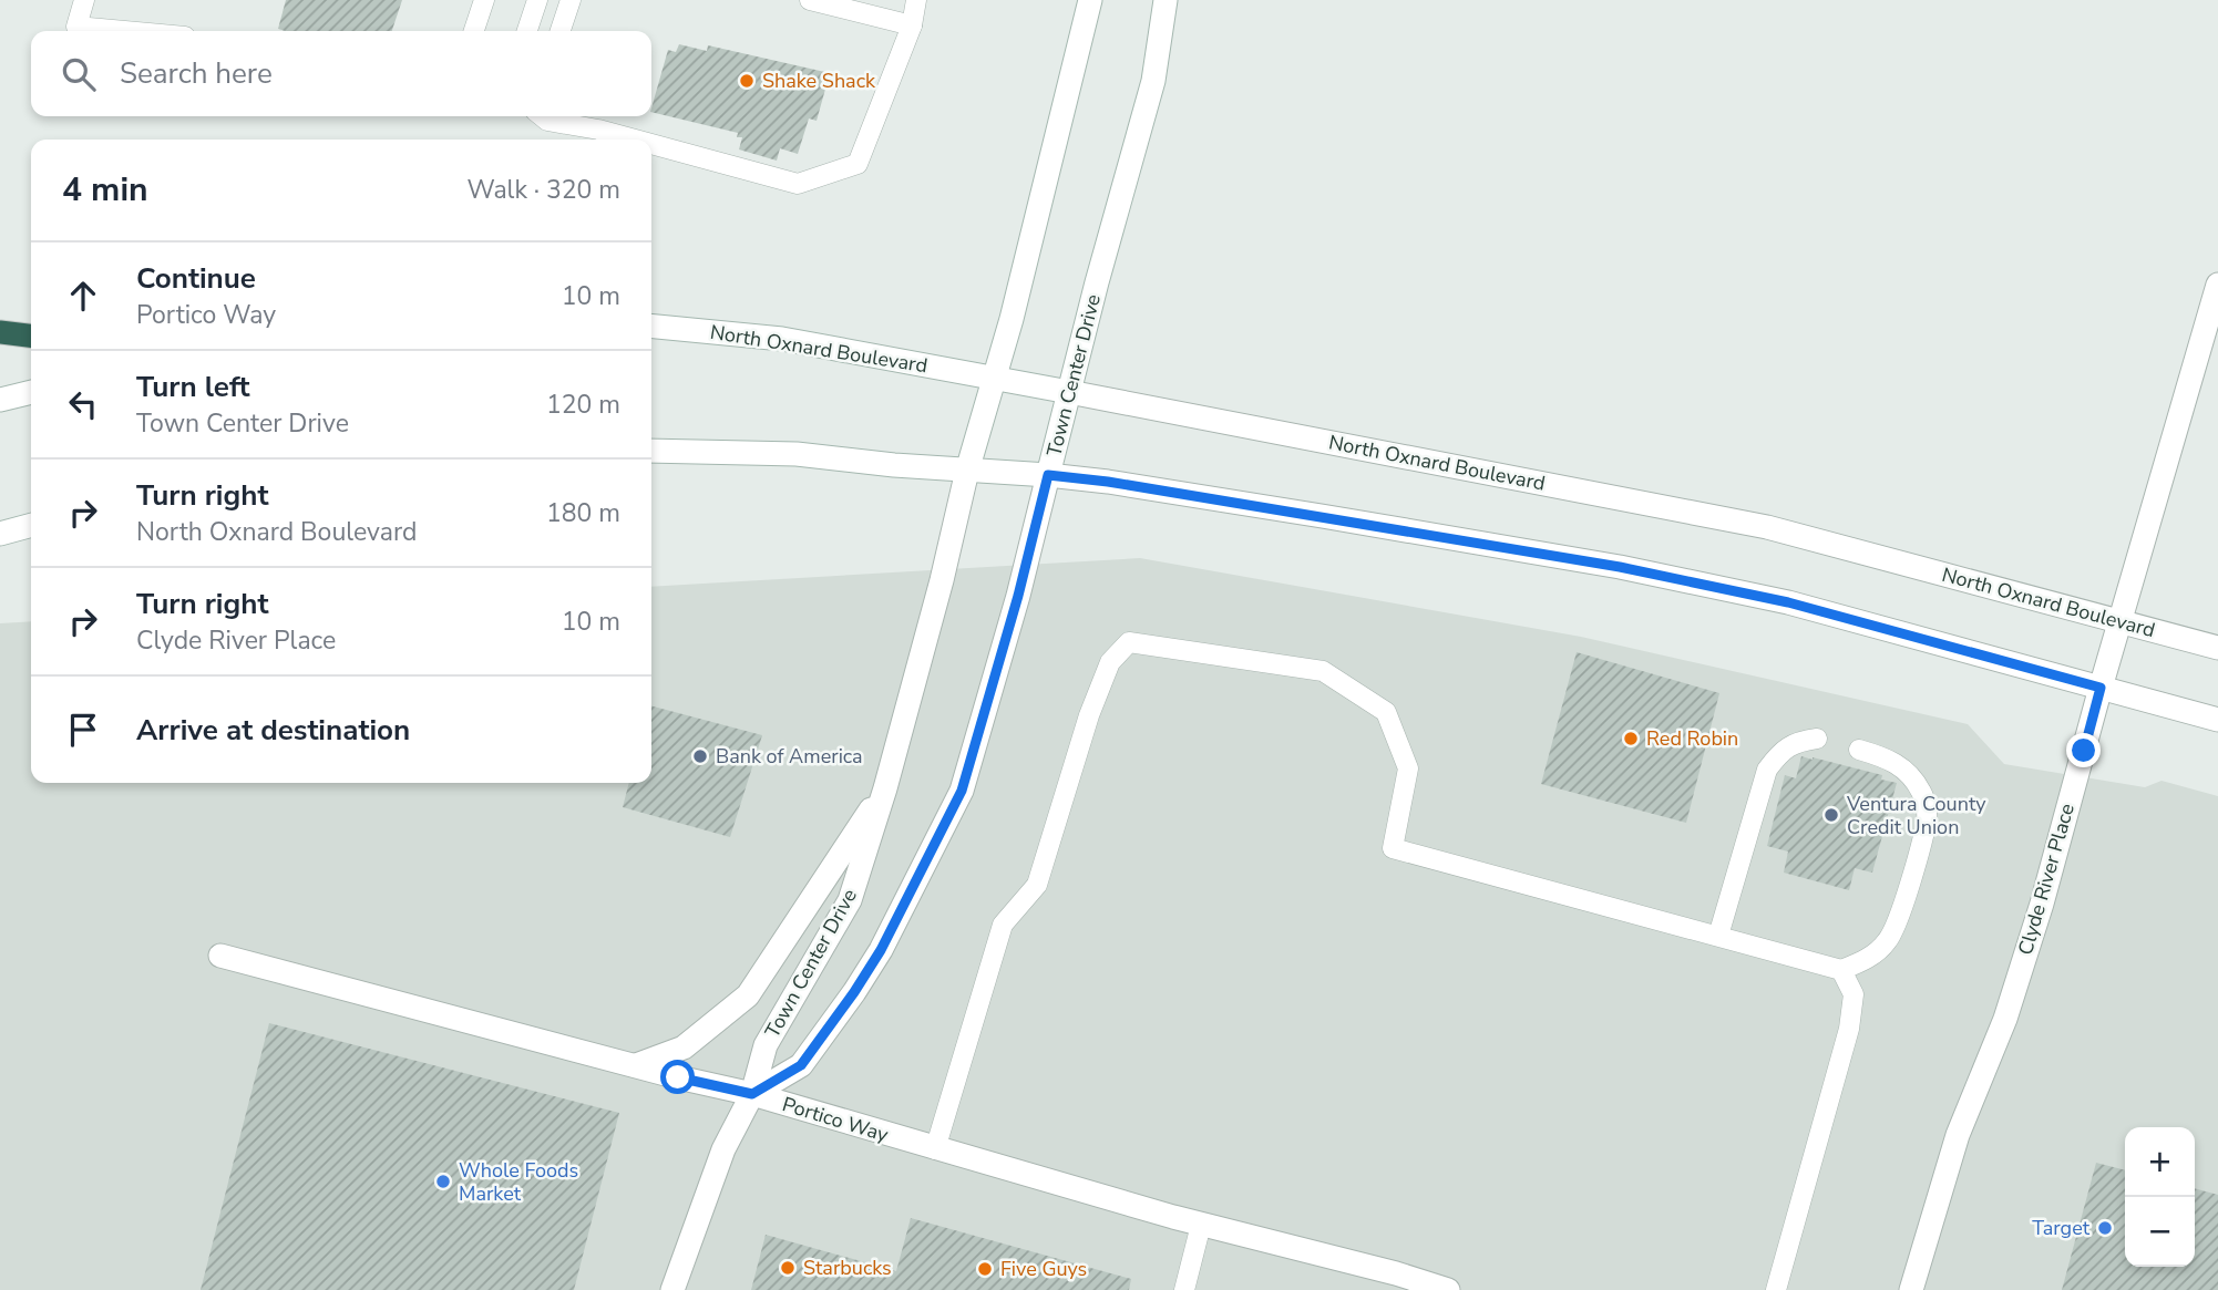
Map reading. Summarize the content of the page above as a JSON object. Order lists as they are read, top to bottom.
{
  "streets": {
    "street": [
      "North Oxnard Boulevard",
      "Town Center Drive",
      "Clyde River Place",
      "Portico Way"
    ]
  },
  "crossings": [
    ["North Oxnard Boulevard", "Town Center Drive"],
    ["North Oxnard Boulevard", "Clyde River Place"],
    ["Town Center Drive", "Portico Way"]
  ],
  "places": [
    "Shake Shack",
    "Red Robin",
    "Bank of America",
    "Ventura County Credit Union",
    "Whole Foods Market",
    "Target",
    "Starbucks",
    "Five Guys"
  ],
  "page": {
    "search": "Search here",
    "heading": ["4 min", "Walk · 320 m"],
    "list": [
      ["Continue", "Portico Way", "10 m"],
      ["Turn left", "Town Center Drive", "120 m"],
      ["Turn right", "North Oxnard Boulevard", "180 m"],
      ["Turn right", "Clyde River Place", "10 m"],
      "Arrive at destination"
    ],
    "map_buttons": ["+", "−"]
  }
}
